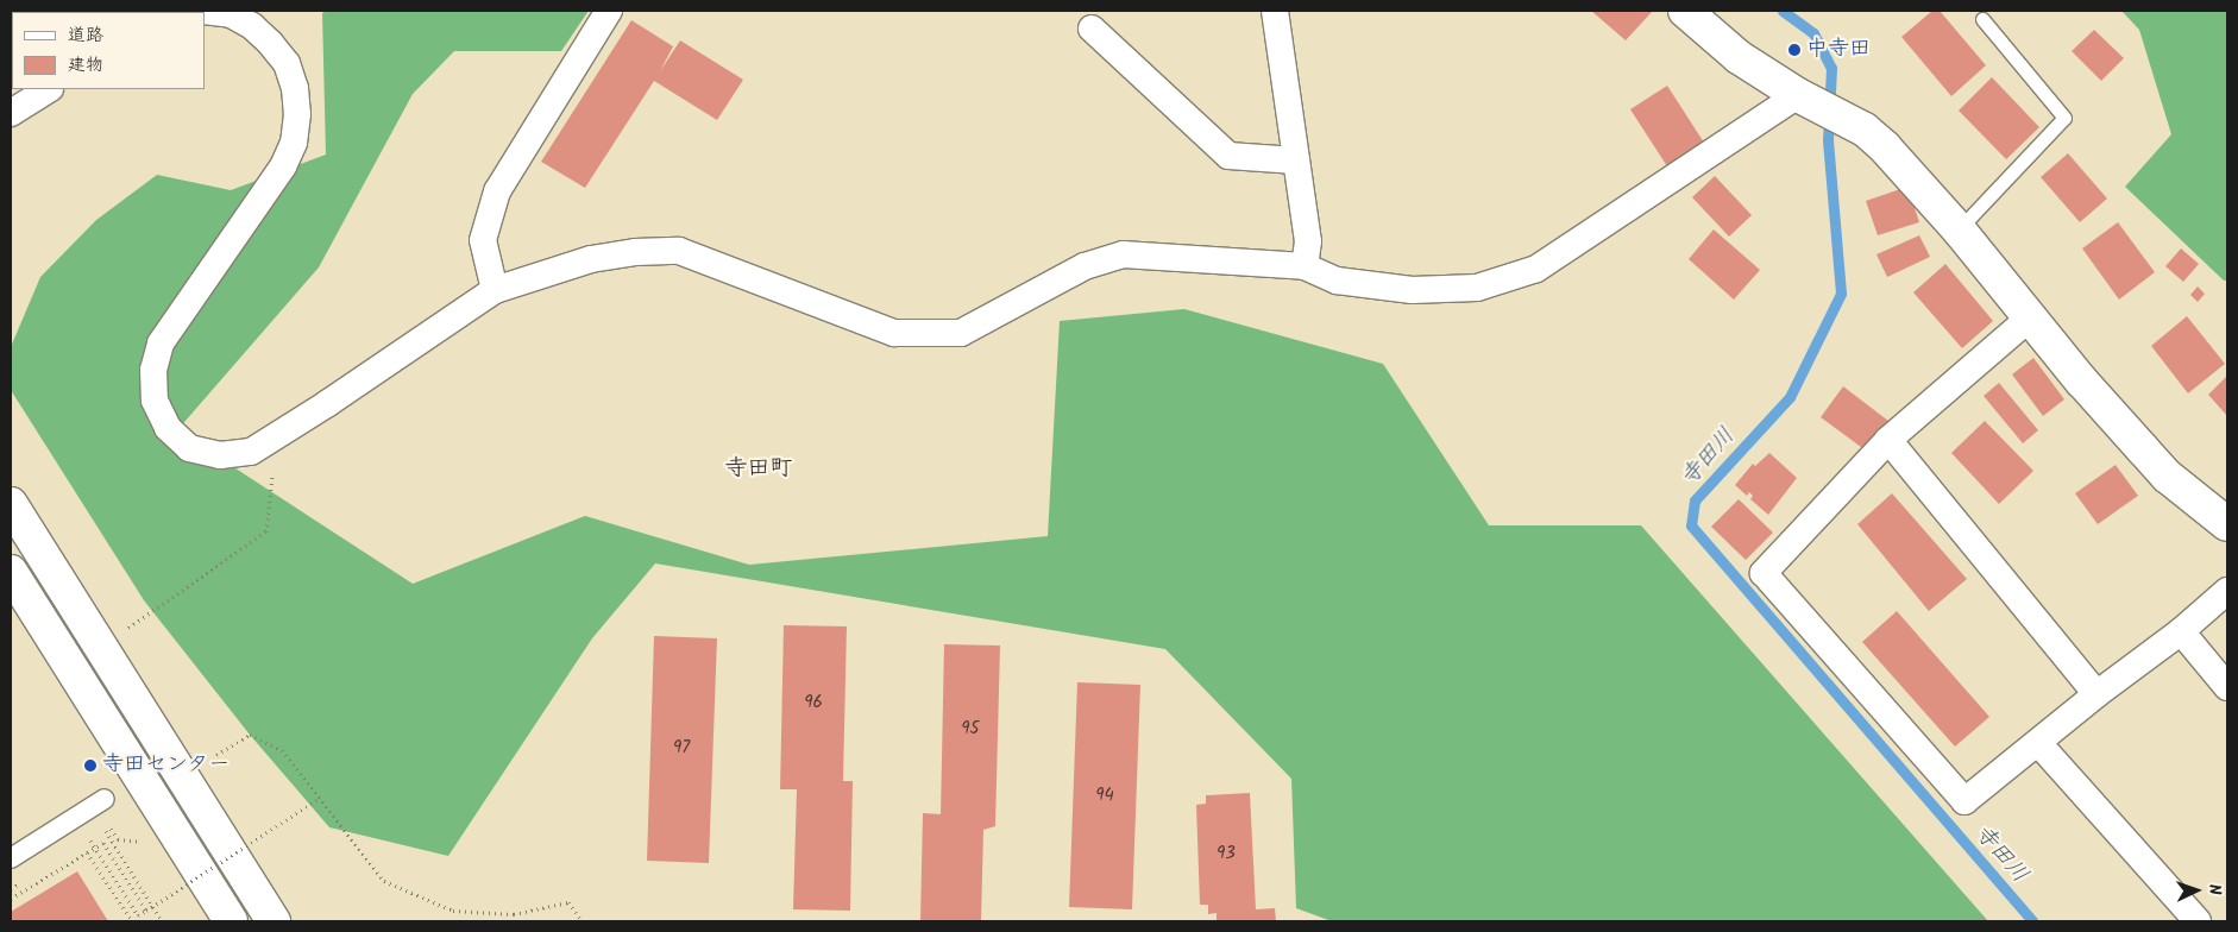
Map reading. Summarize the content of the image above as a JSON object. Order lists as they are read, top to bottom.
{
  "districts": ["寺田町"],
  "water": ["寺田川"],
  "places": ["中寺田", "寺田センター"],
  "house_numbers": [
    "96",
    "95",
    "97",
    "94",
    "93"
  ],
  "legend": ["道路", "建物"],
  "north": "right"
}
